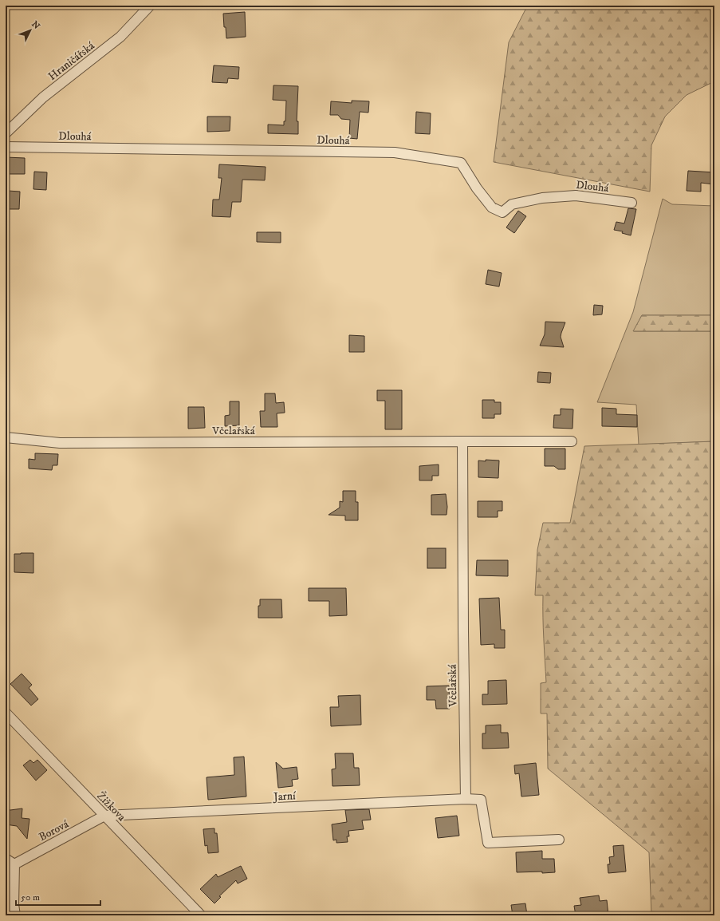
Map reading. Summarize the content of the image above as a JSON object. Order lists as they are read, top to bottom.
{
  "streets": {
    "street": [
      "Hraničářská",
      "Dlouhá",
      "Včelařská",
      "Jarní",
      "Žižkova",
      "Borová"
    ]
  },
  "crossings": [
    ["Včelařská", "Jarní"],
    ["Jarní", "Žižkova"],
    ["Jarní", "Borová"],
    ["Žižkova", "Borová"]
  ],
  "scale_bar": "50 m",
  "north": "top right"
}
